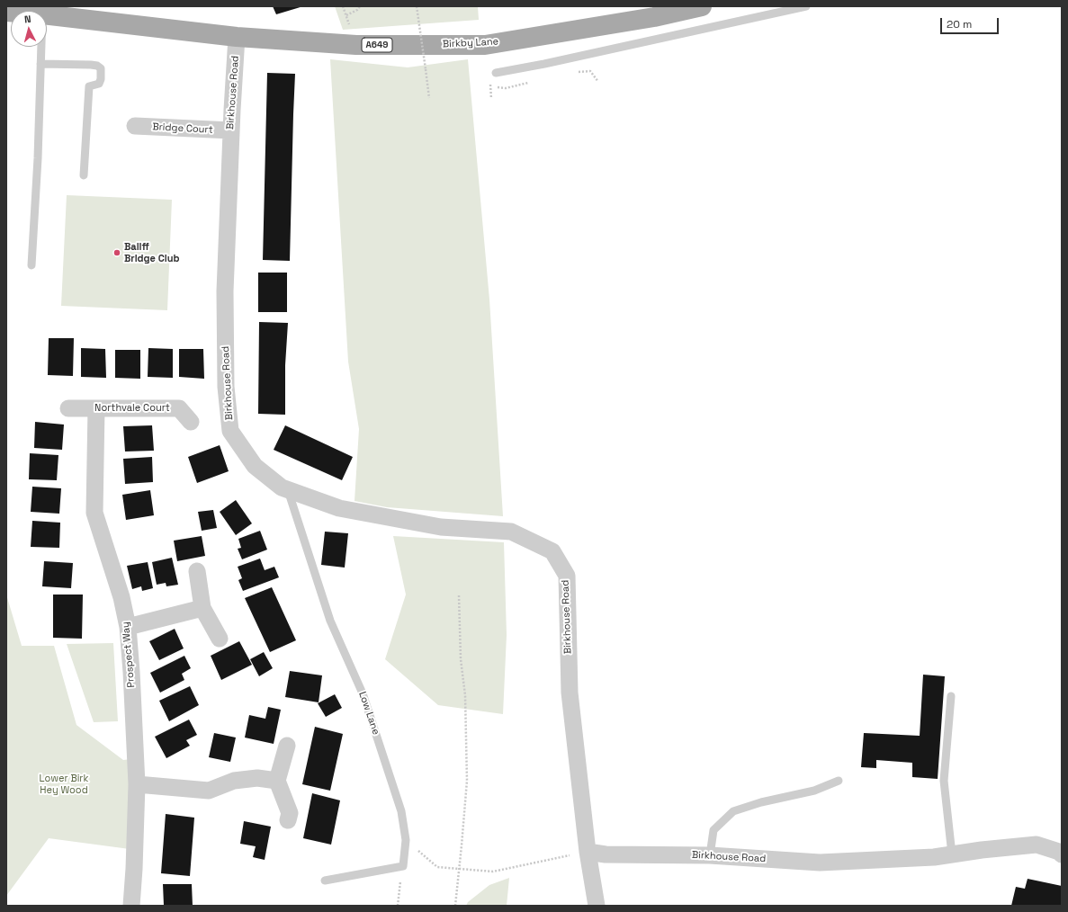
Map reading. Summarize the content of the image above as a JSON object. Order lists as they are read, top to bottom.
{
  "streets": {
    "main road": ["Birkby Lane", "A649"],
    "street": [
      "Birkhouse Road",
      "Bridge Court",
      "Northvale Court",
      "Prospect Way"
    ],
    "lane": ["Low Lane"]
  },
  "crossings": [
    ["Birkby Lane", "A649"],
    ["Birkby Lane", "Birkhouse Road"],
    ["A649", "Birkhouse Road"],
    ["Birkhouse Road", "Bridge Court"],
    ["Birkhouse Road", "Low Lane"],
    ["Northvale Court", "Prospect Way"]
  ],
  "parks": ["Lower Birk Hey Wood"],
  "places": ["Baliff Bridge Club"],
  "scale_bar": "20 m",
  "north": "top"
}
